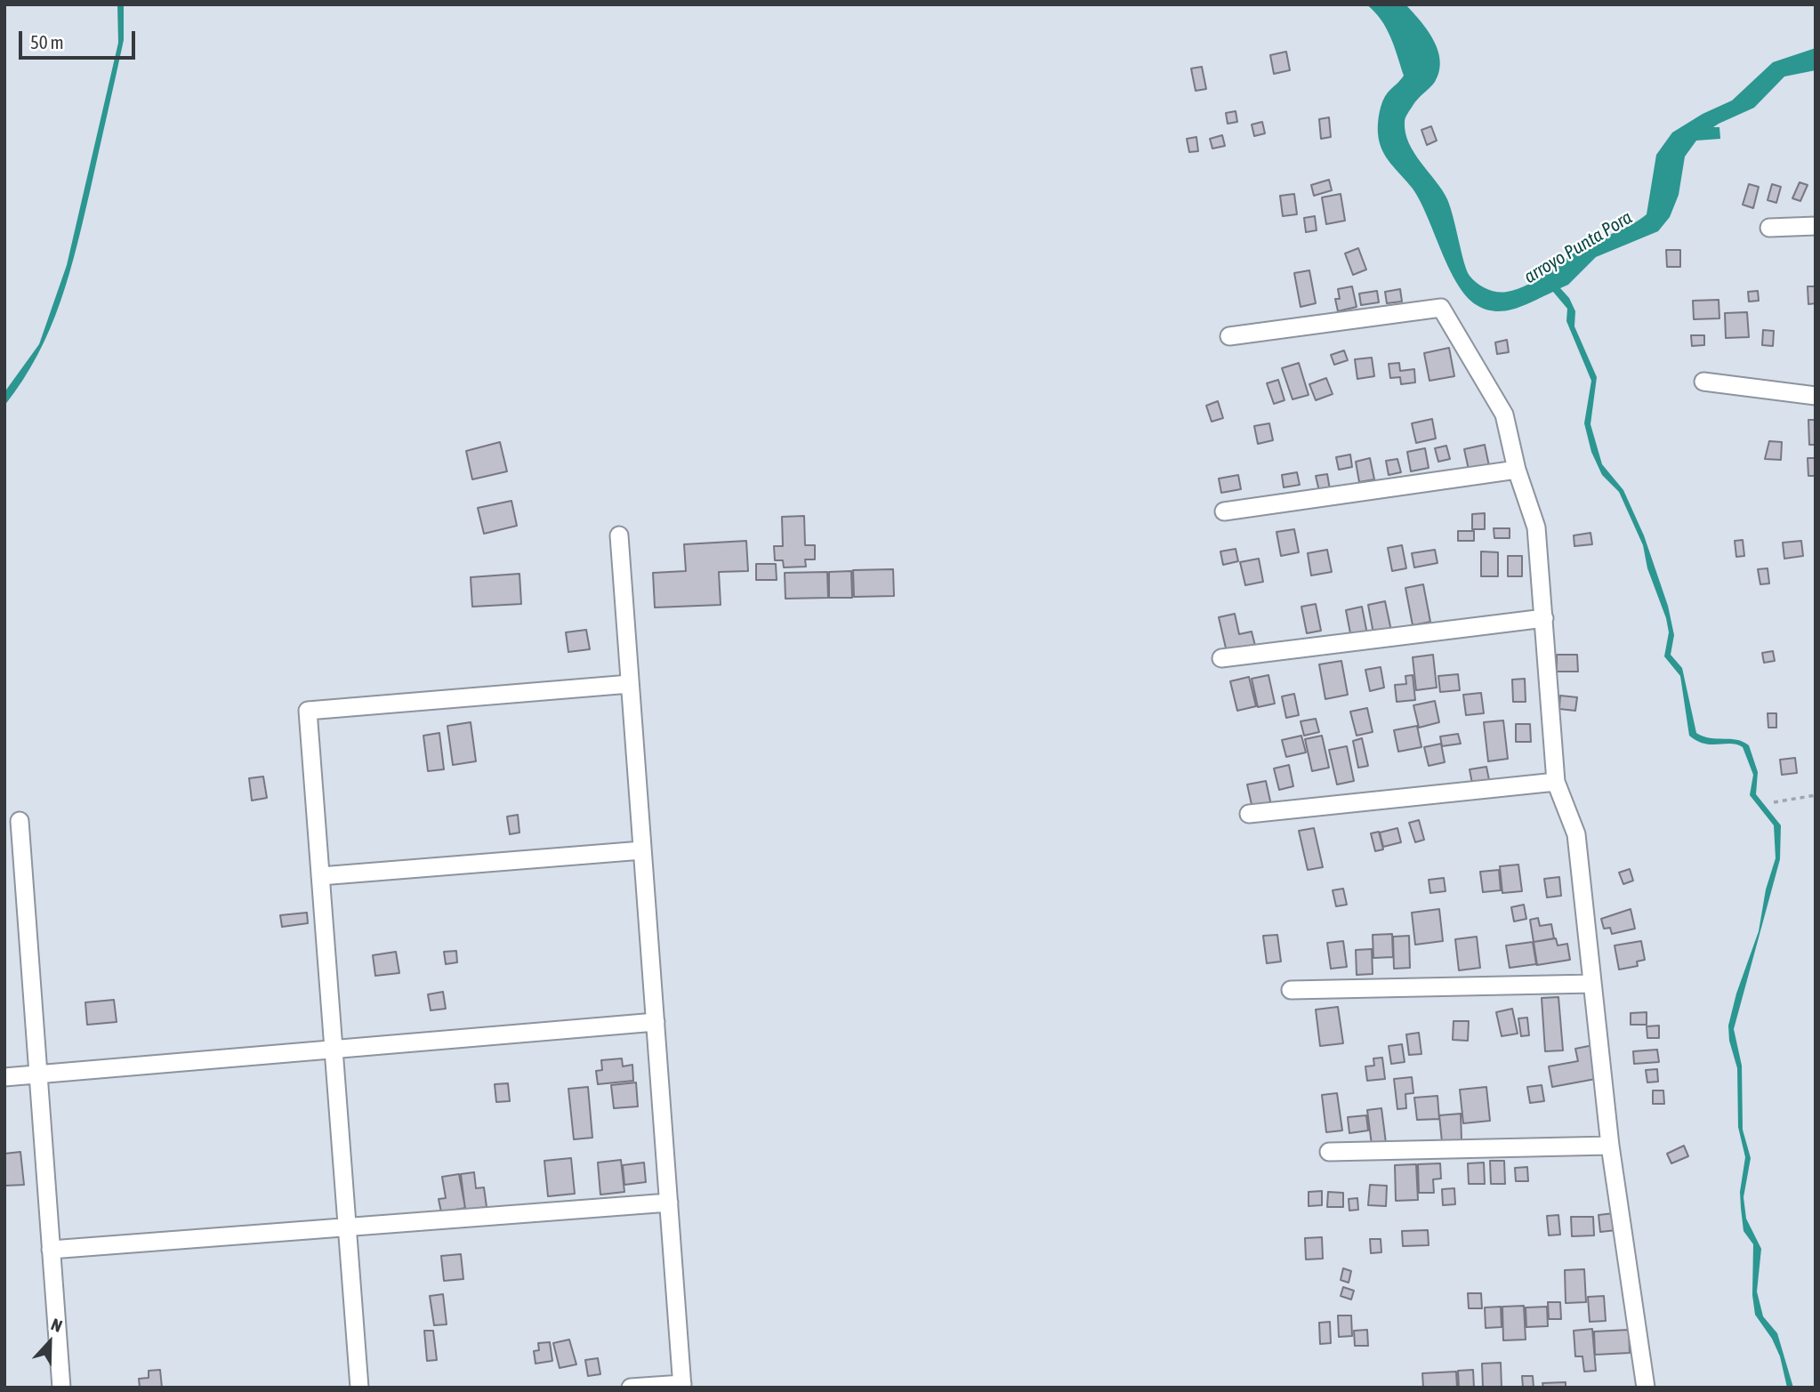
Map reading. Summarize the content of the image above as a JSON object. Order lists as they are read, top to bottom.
{
  "water": ["arroyo Punta Pora"],
  "scale_bar": "50 m",
  "north": "top"
}
